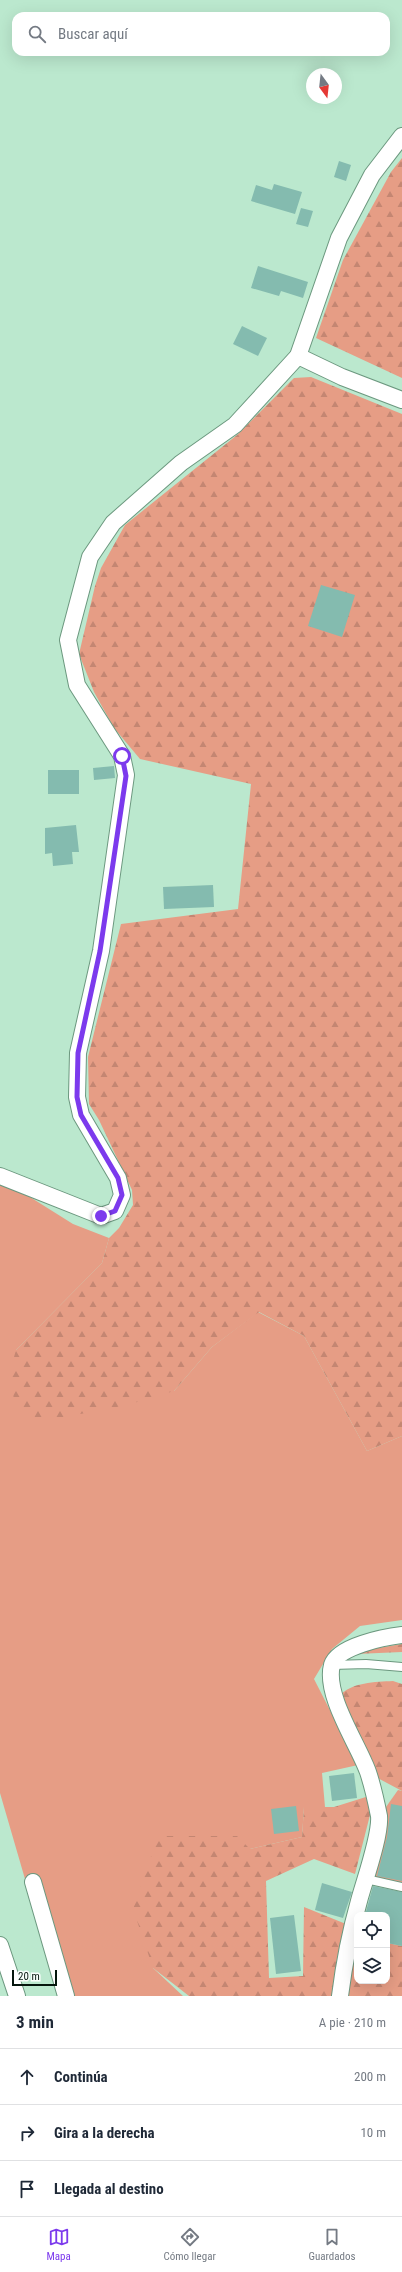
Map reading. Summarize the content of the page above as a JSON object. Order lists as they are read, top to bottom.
{
  "scale_bar": "20 m",
  "north": "bottom",
  "page": {
    "search": "Buscar aquí",
    "scale": "20 m",
    "heading": ["3 min", "A pie · 210 m"],
    "list": [
      ["Continúa", "200 m"],
      ["Gira a la derecha", "10 m"],
      "Llegada al destino"
    ],
    "nav": ["Mapa", "Cómo llegar", "Guardados"]
  }
}
